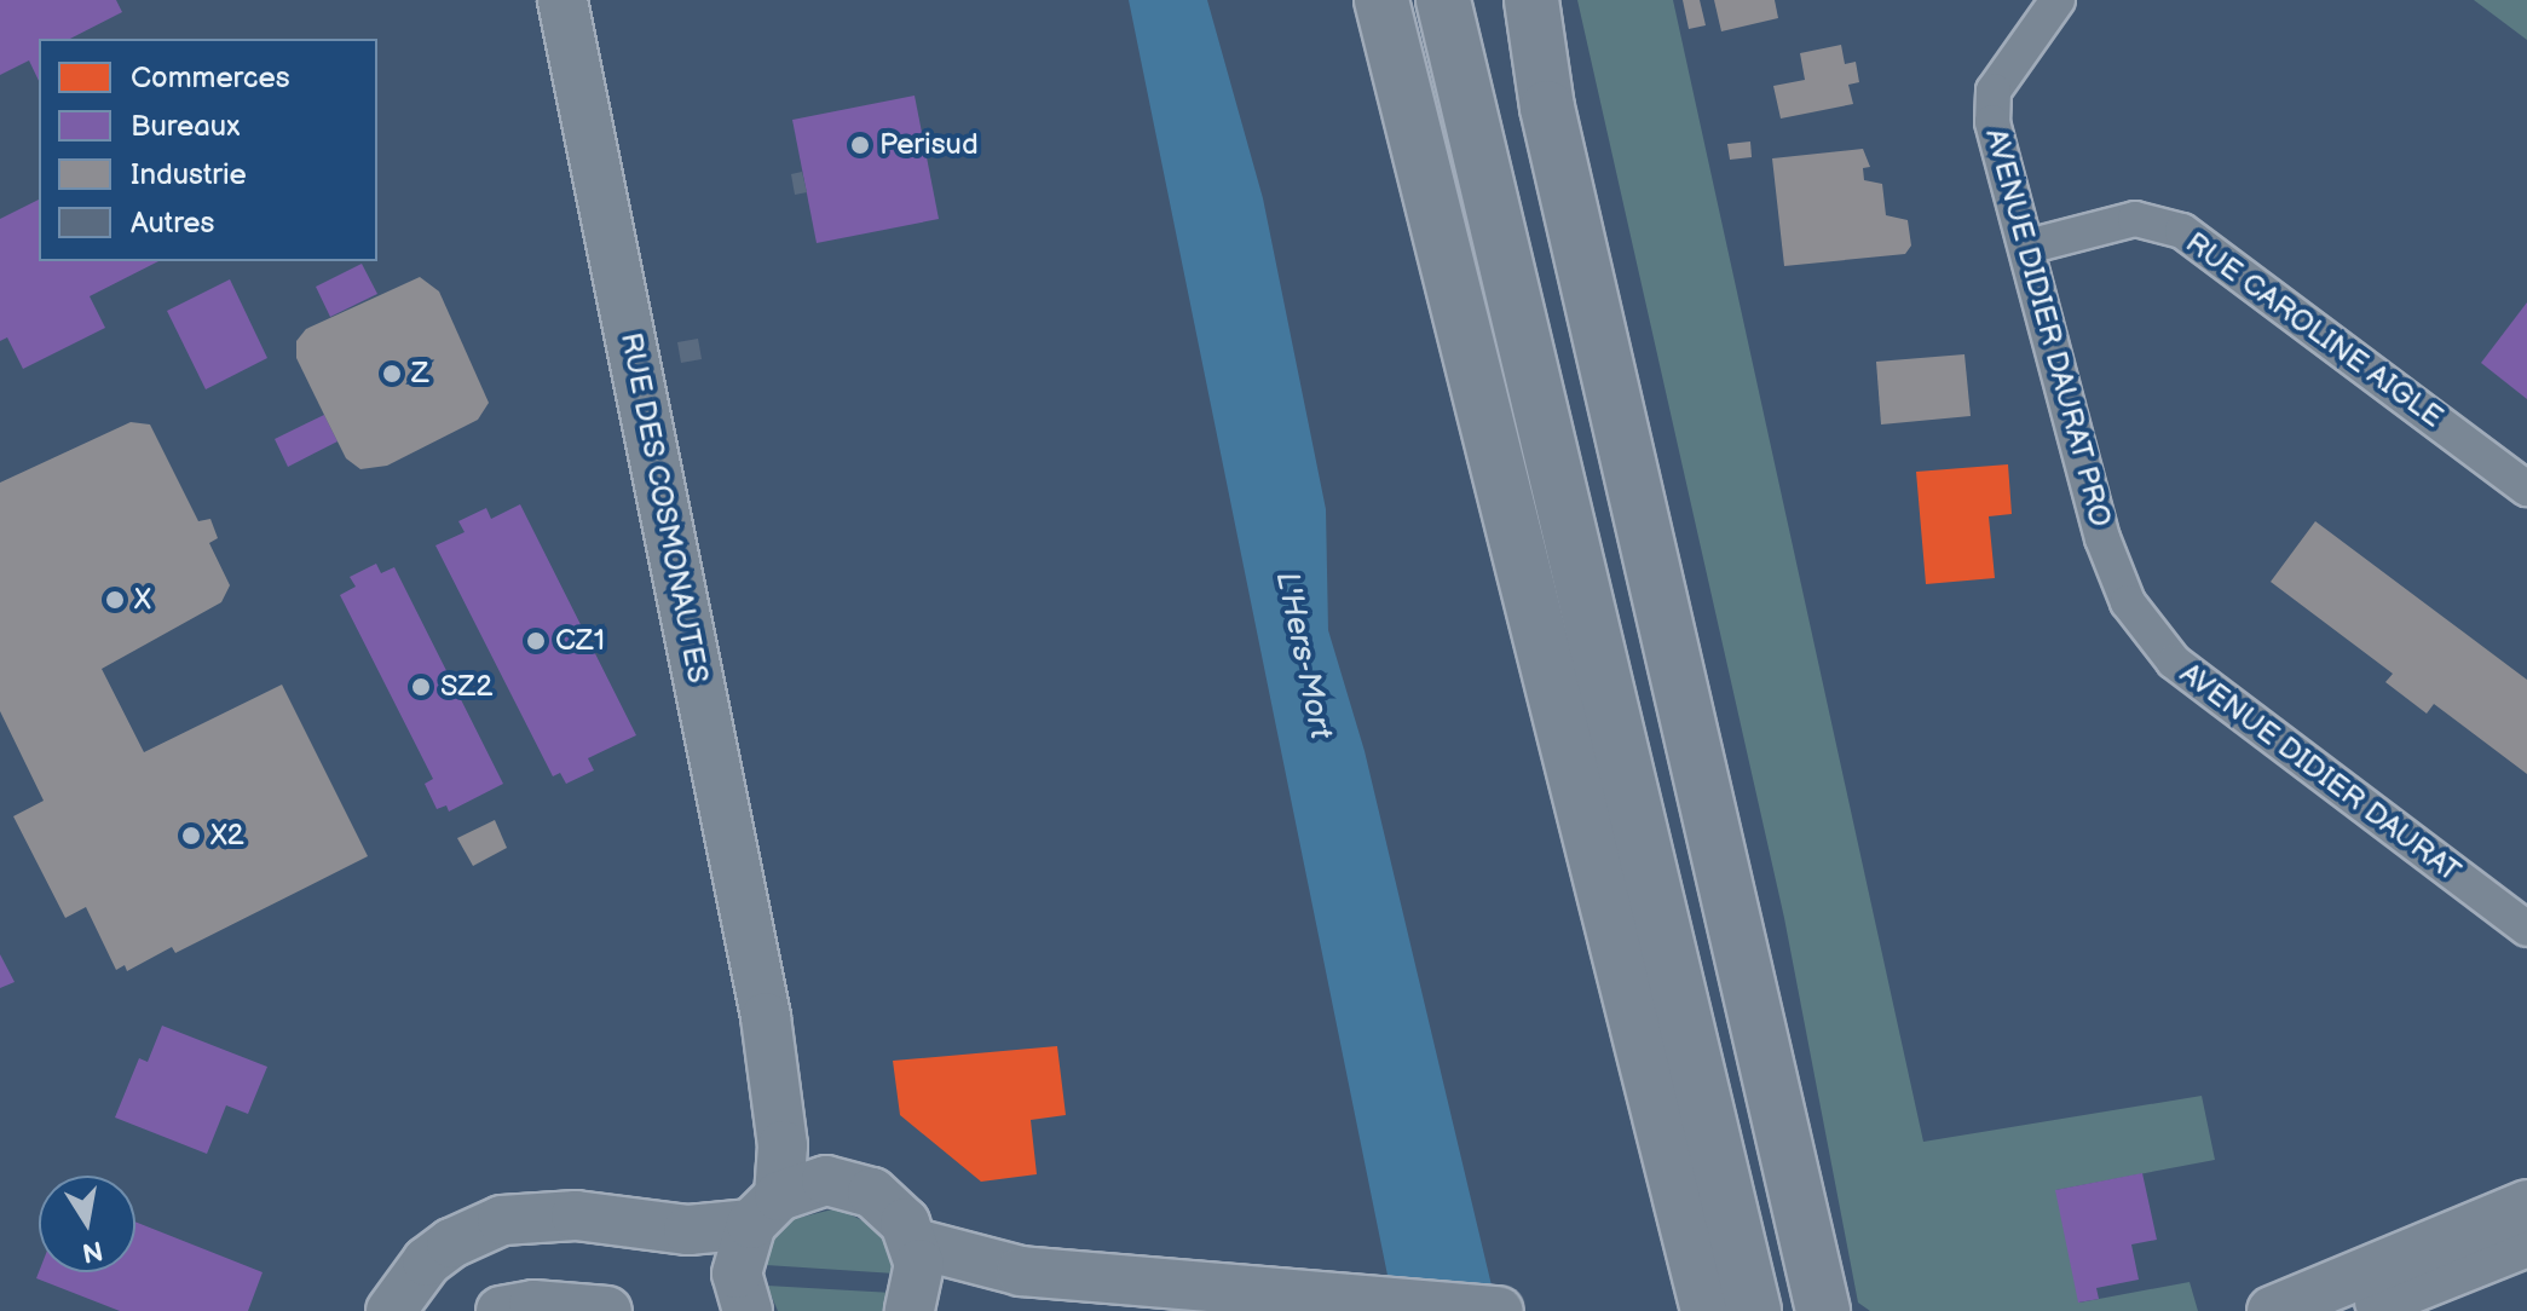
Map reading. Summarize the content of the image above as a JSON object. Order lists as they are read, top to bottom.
{
  "streets": {
    "main road": ["RUE DES COSMONAUTES"],
    "street": ["AVENUE DIDIER DAURAT PRO", "RUE CAROLINE AIGLE", "AVENUE DIDIER DAURAT"]
  },
  "crossings": [
    ["AVENUE DIDIER DAURAT PRO", "RUE CAROLINE AIGLE"],
    ["AVENUE DIDIER DAURAT PRO", "AVENUE DIDIER DAURAT"]
  ],
  "water": ["L'Hers-Mort"],
  "places": [
    "Perisud",
    "Z",
    "X",
    "CZ1",
    "SZ2",
    "X2"
  ],
  "legend": [
    "Commerces",
    "Bureaux",
    "Industrie",
    "Autres"
  ],
  "north": "bottom"
}
